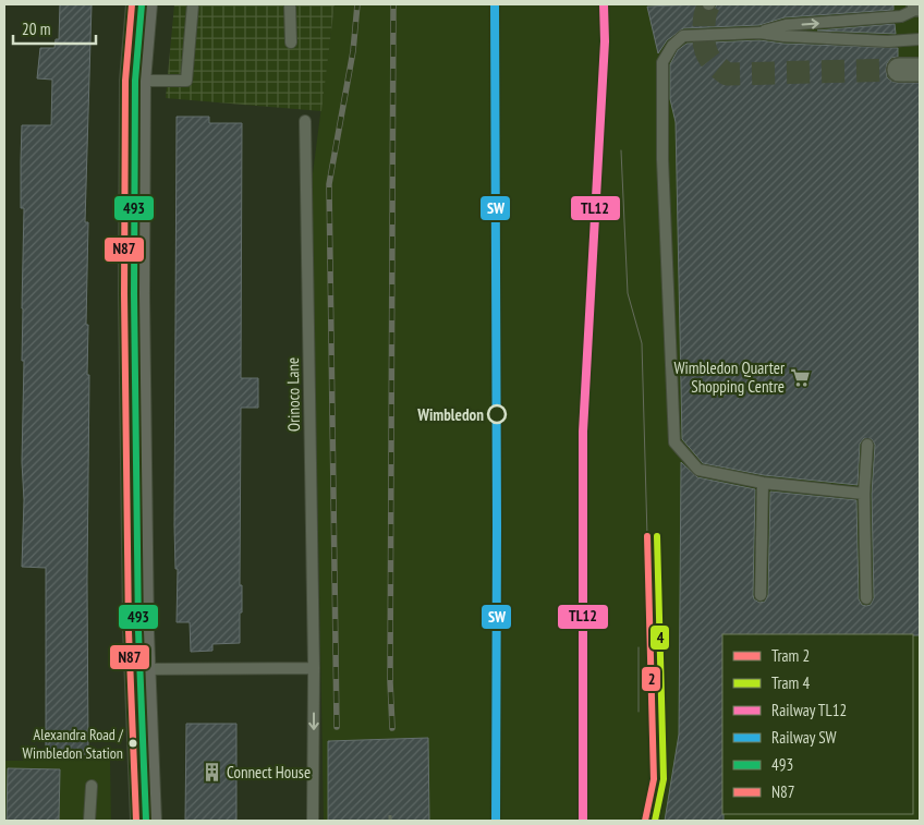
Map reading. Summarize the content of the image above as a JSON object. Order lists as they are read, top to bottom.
{
  "streets": {
    "lane": ["Orinoco Lane"]
  },
  "places": {
    "supermarket": ["Wimbledon Quarter Shopping Centre"],
    "other": ["Wimbledon", "Alexandra Road / Wimbledon Station"],
    "building": ["Connect House"]
  },
  "lines": [
    "rail line TL12",
    "rail line SW",
    "transit line 493",
    "transit line N87",
    "tram line 2",
    "tram line 4"
  ],
  "legend": [
    "Tram 2",
    "Tram 4",
    "Railway TL12",
    "Railway SW",
    "493",
    "N87"
  ],
  "scale_bar": "20 m"
}
